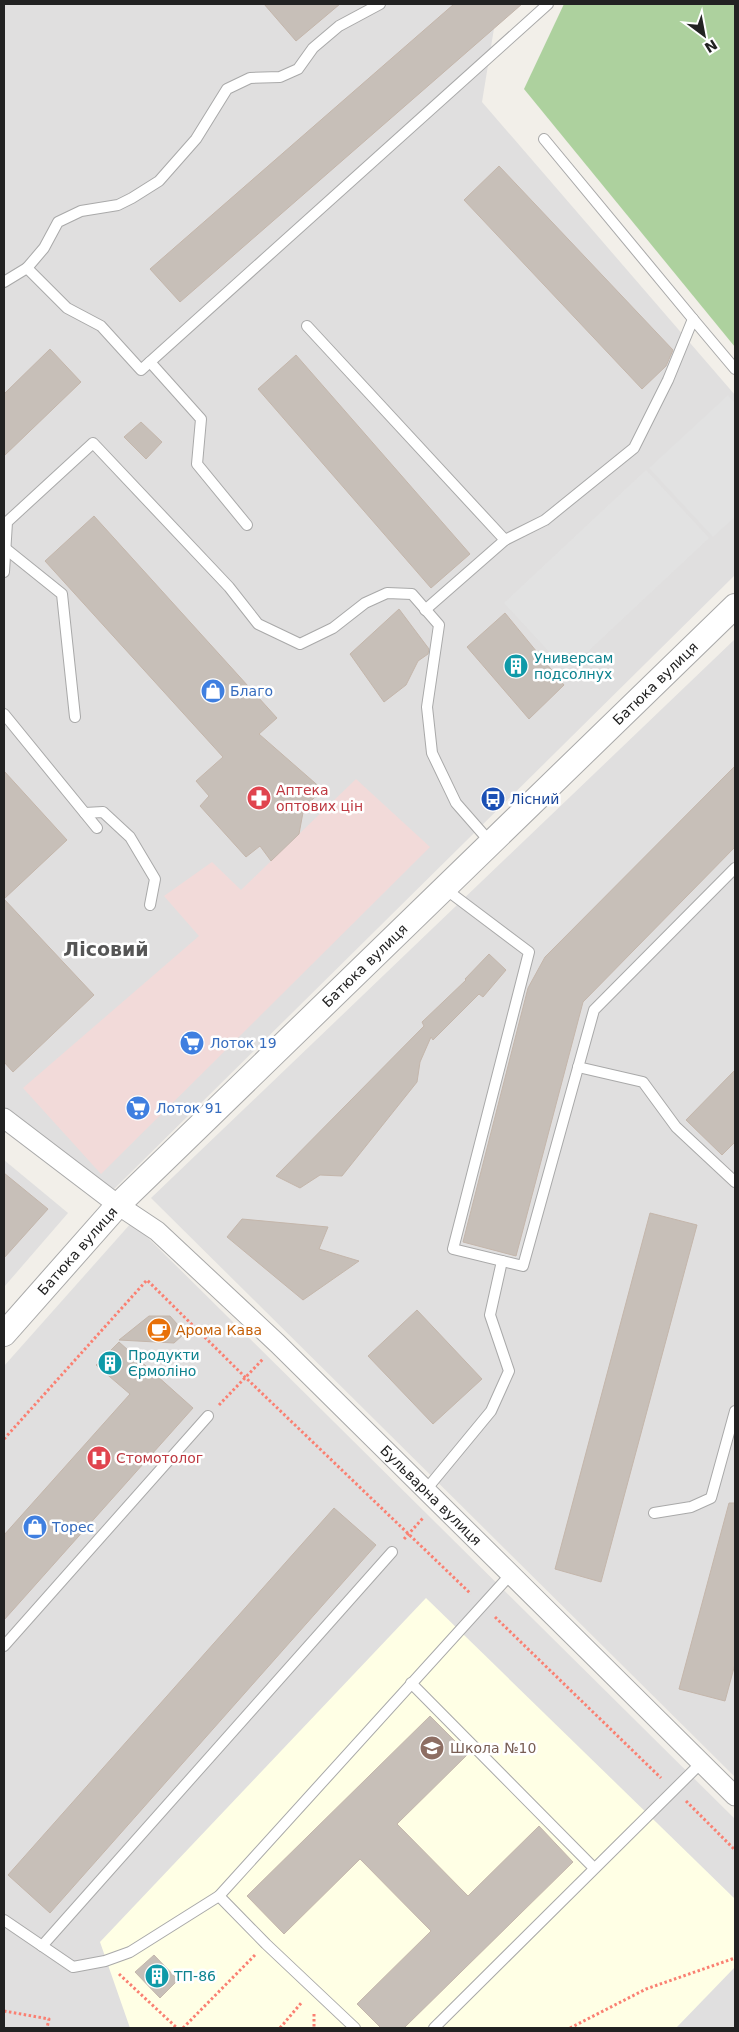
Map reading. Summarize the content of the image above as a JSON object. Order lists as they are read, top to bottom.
{
  "streets": {
    "street": ["Батюка вулиця", "Бульварна вулиця"]
  },
  "crossings": [
    ["Батюка вулиця", "Бульварна вулиця"]
  ],
  "districts": ["Лісовий"],
  "places": {
    "building": ["Универсам подсолнух", "Продукти Єрмоліно", "ТП-86"],
    "shop": ["Благо", "Торес"],
    "pharmacy": ["Аптека оптових цін"],
    "bus stop": ["Лісний"],
    "supermarket": ["Лоток 19", "Лоток 91"],
    "cafe": ["Арома Кава"],
    "hospital": ["Стомотолог"],
    "school or university": ["Школа №10"]
  },
  "north": "bottom right"
}
